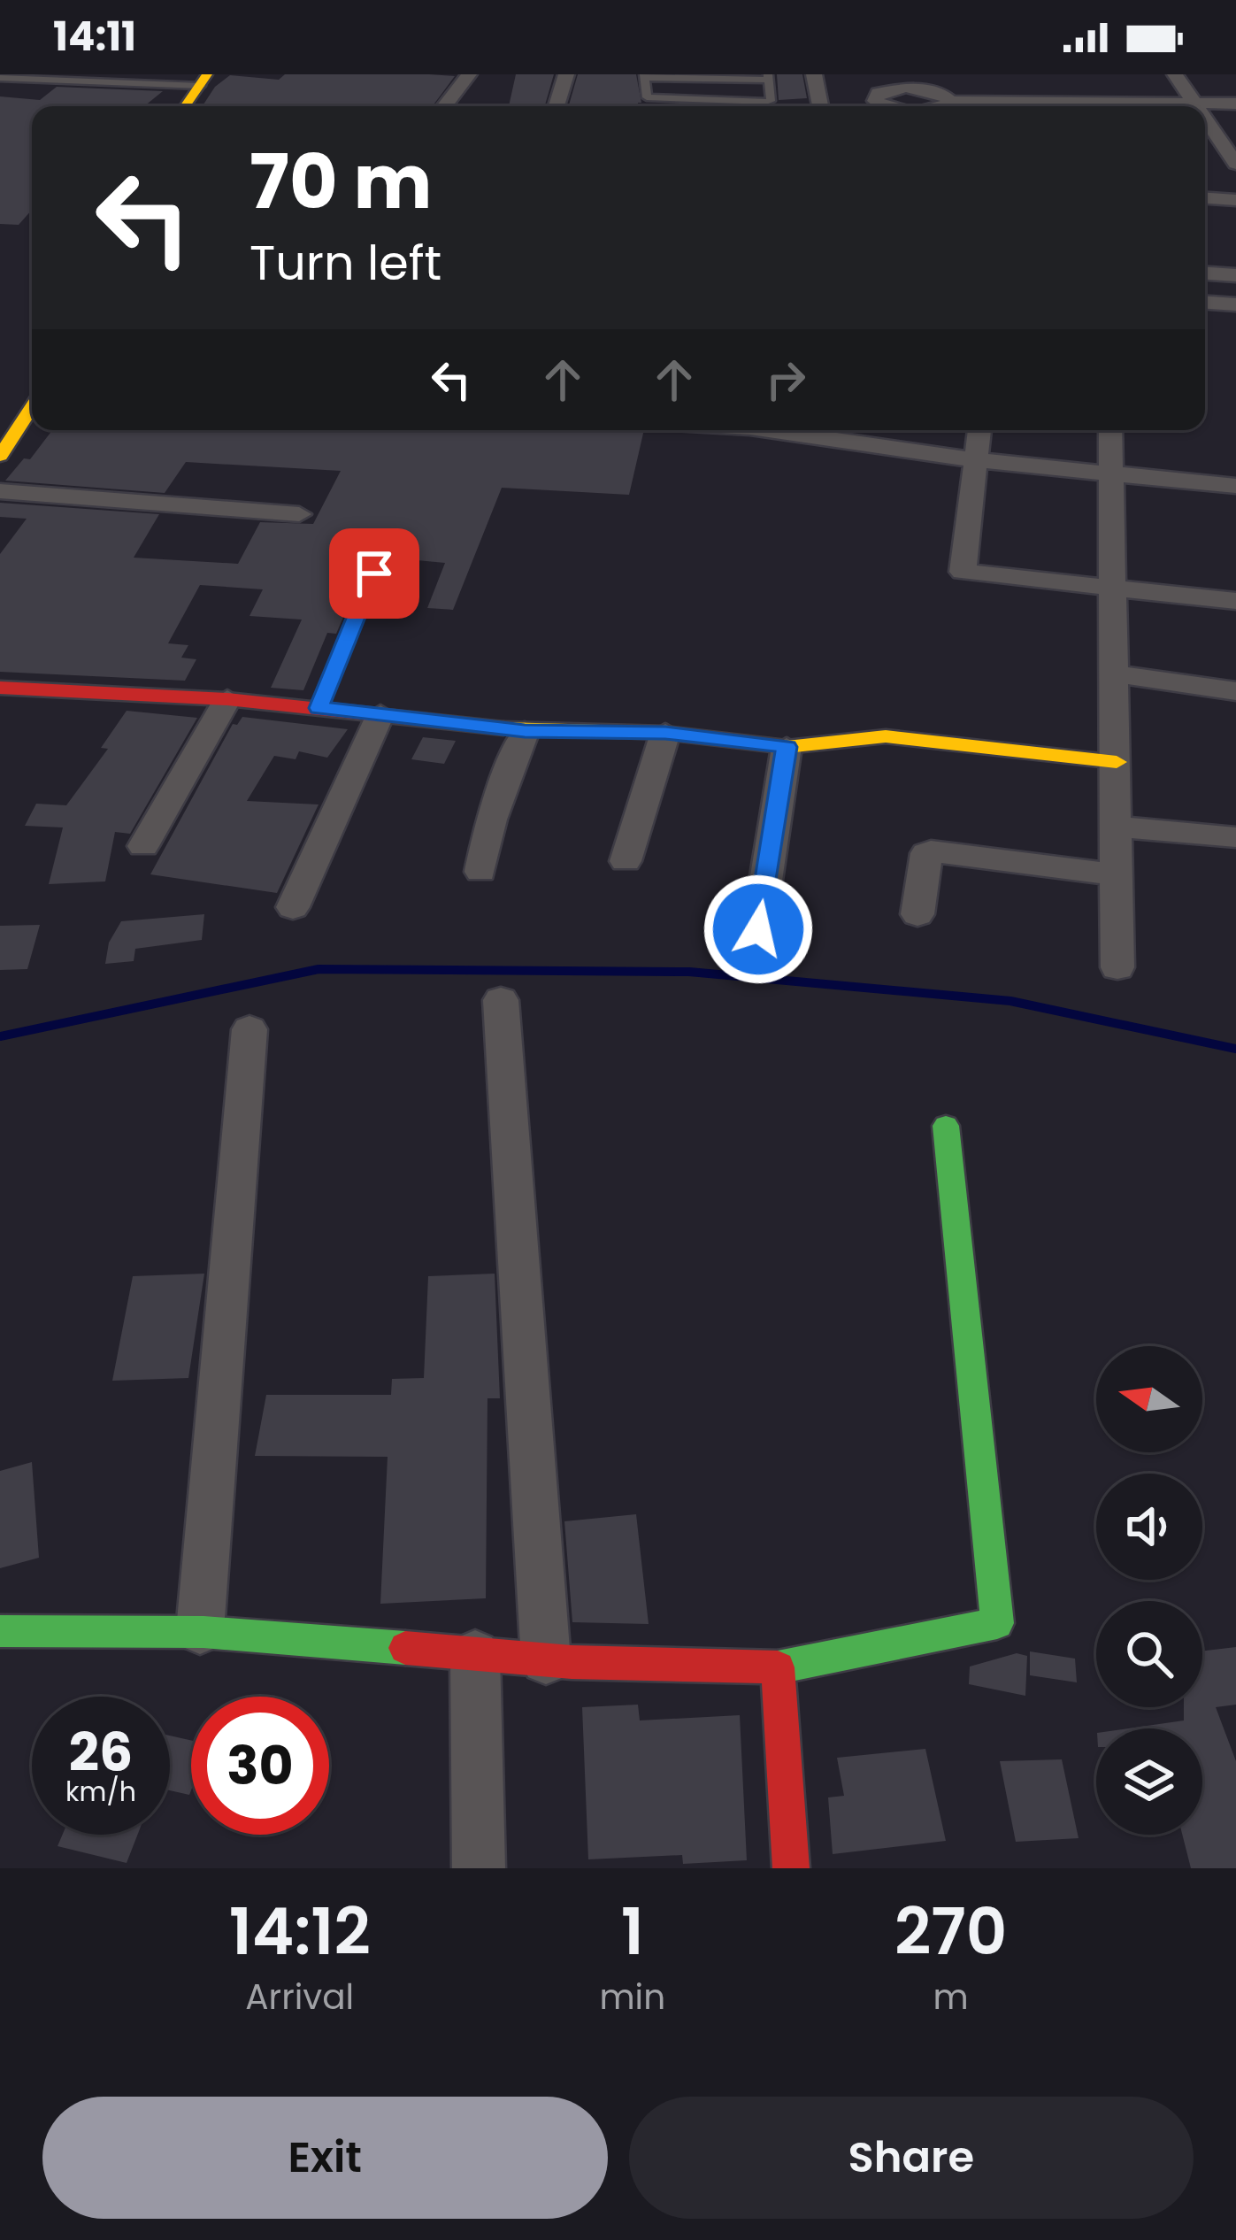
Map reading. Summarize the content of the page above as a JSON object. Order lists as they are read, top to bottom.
{
  "north": "left",
  "page": {
    "status": "14:11",
    "turn": ["70 m", "Turn left"],
    "speed": "26 km/h",
    "limit": "30",
    "eta": [
      "14:12",
      "Arrival",
      "1",
      "min",
      "270",
      "m"
    ],
    "buttons": ["Exit", "Share"]
  }
}
